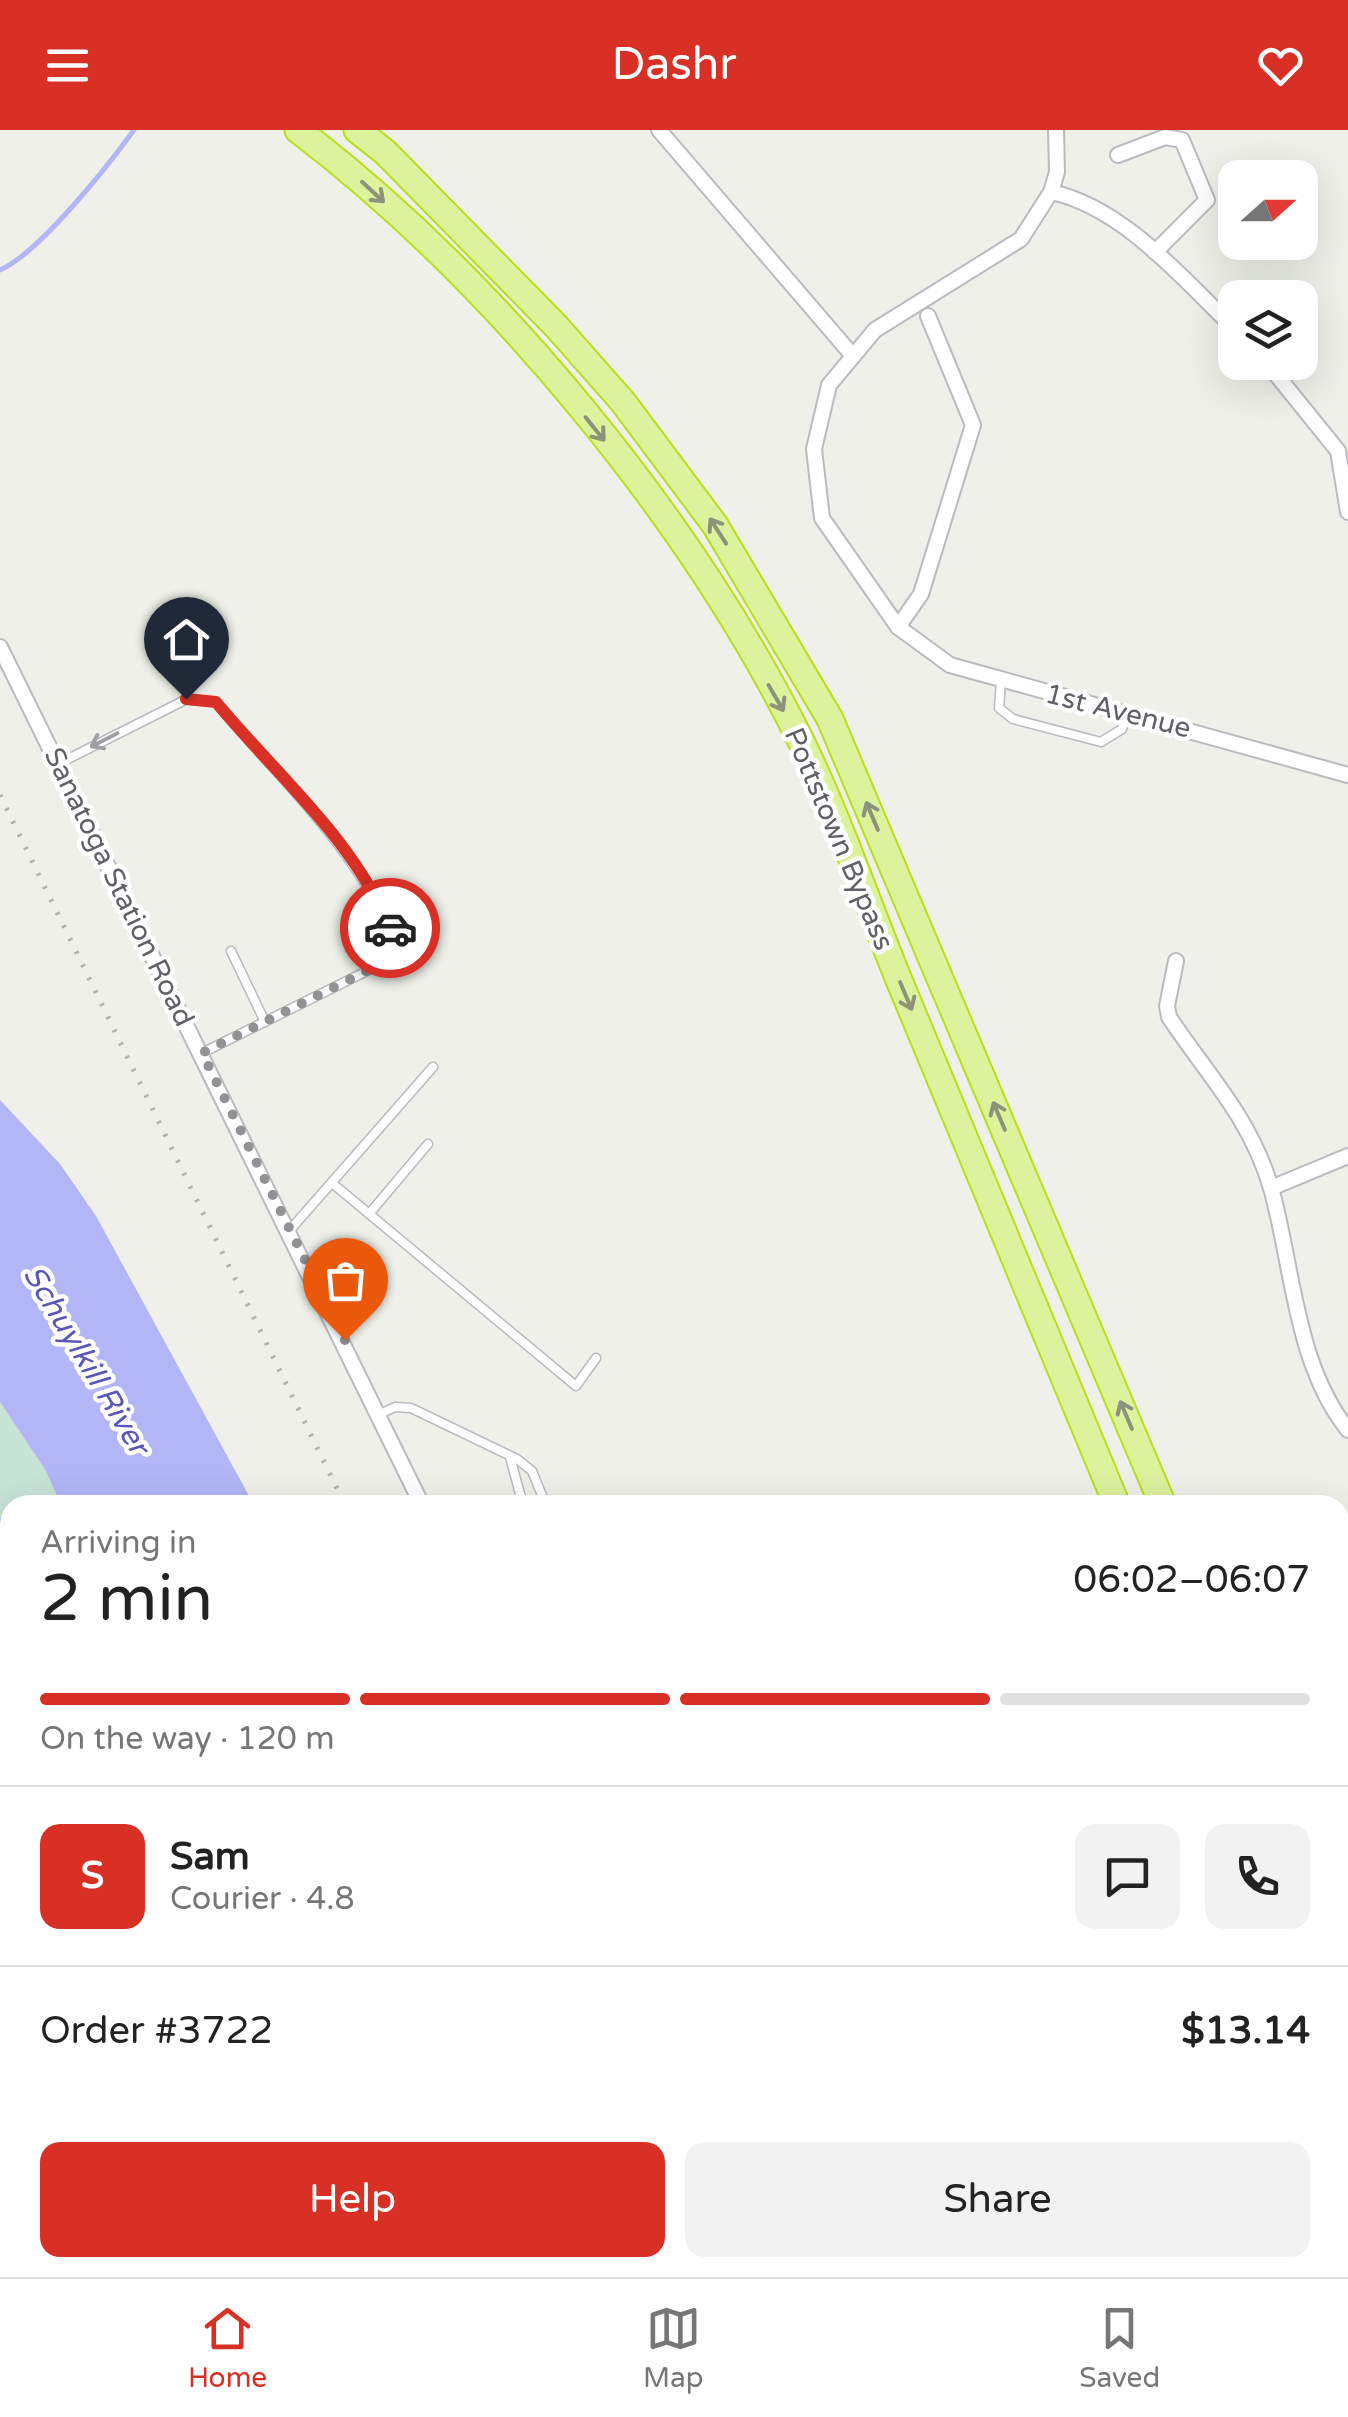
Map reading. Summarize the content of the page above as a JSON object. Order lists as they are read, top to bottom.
{
  "streets": {
    "highway": ["Pottstown Bypass"],
    "street": ["1st Avenue", "Sanatoga Station Road"]
  },
  "water": ["Schuylkill River"],
  "north": "right",
  "page": {
    "header": "Dashr",
    "heading": ["2 min", "Arriving in", "06:02–06:07"],
    "panel": [
      "Sam",
      "Courier · 4.8",
      "Order #3722",
      "$13.14"
    ],
    "bar": "On the way · 120 m",
    "round": "S",
    "buttons": ["Help", "Share"],
    "tabs": ["Home", "Map", "Saved"]
  }
}
